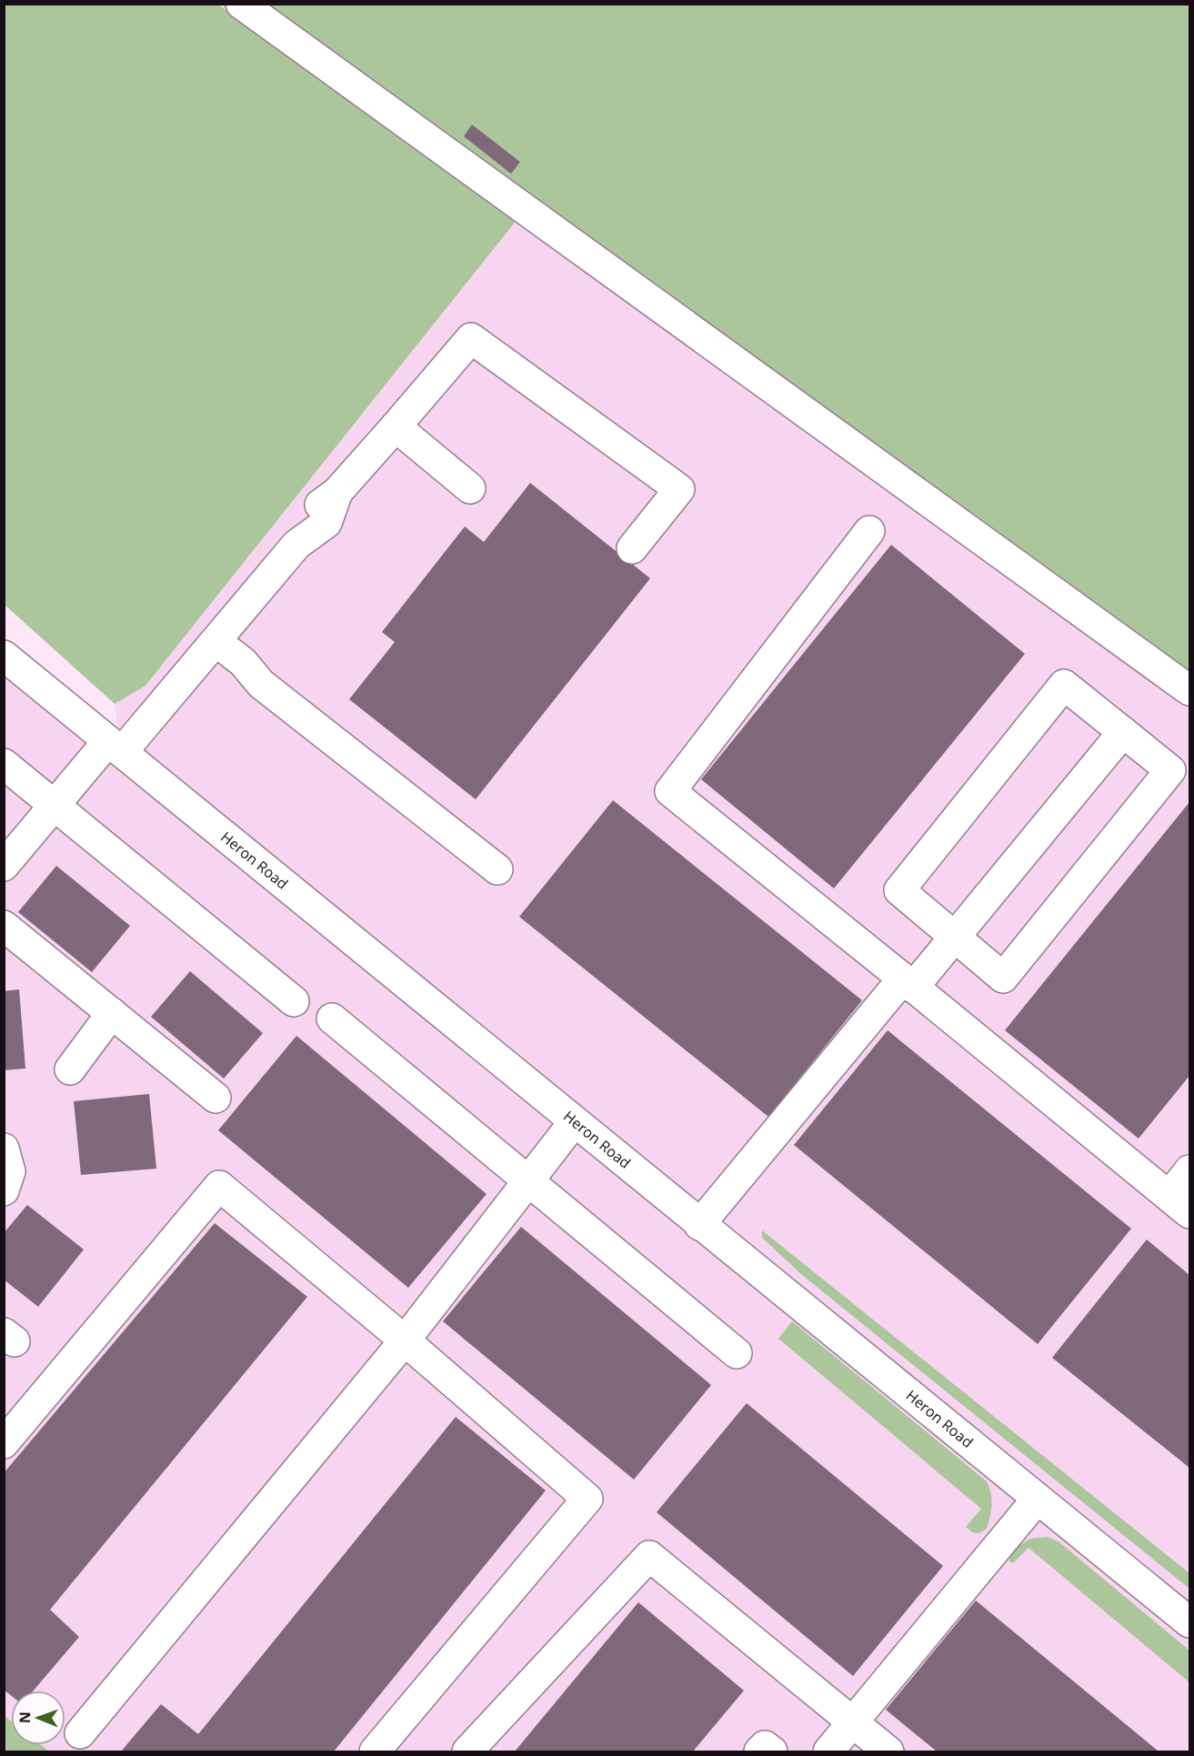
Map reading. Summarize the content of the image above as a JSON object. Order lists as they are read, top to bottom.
{
  "streets": {
    "street": ["Heron Road"]
  },
  "north": "left"
}
